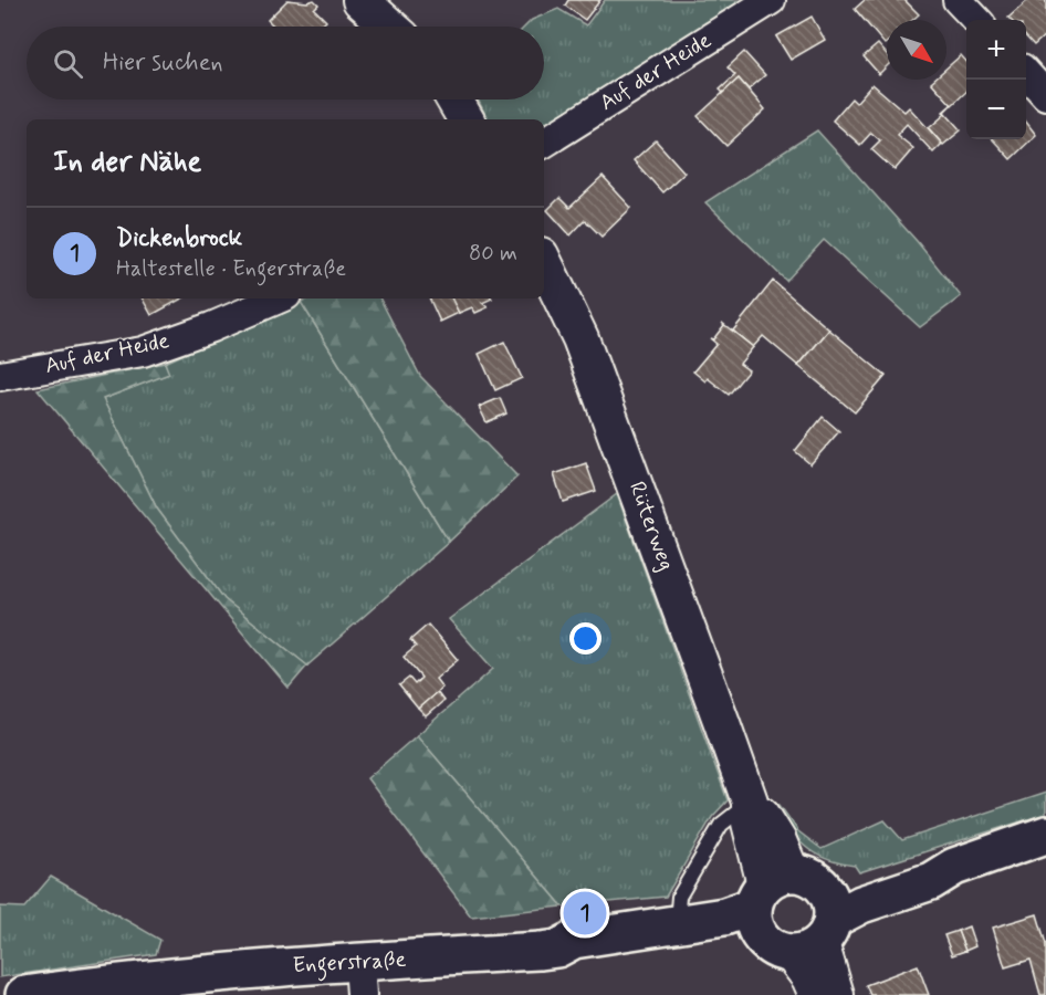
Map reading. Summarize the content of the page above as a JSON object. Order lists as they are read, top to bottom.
{
  "streets": {
    "main road": ["Engerstraße"],
    "street": ["Auf der Heide", "Rüterweg"]
  },
  "crossings": [
    ["Rüterweg", "Engerstraße"]
  ],
  "north": "bottom right",
  "page": {
    "map_buttons": ["+", "−"],
    "search": "Hier suchen",
    "heading": "In der Nähe",
    "list": [
      {
        "mark": "1",
        "name": "Dickenbrock",
        "note": "Haltestelle · Engerstraße",
        "value": "80 m"
      }
    ],
    "pins": "1"
  }
}
